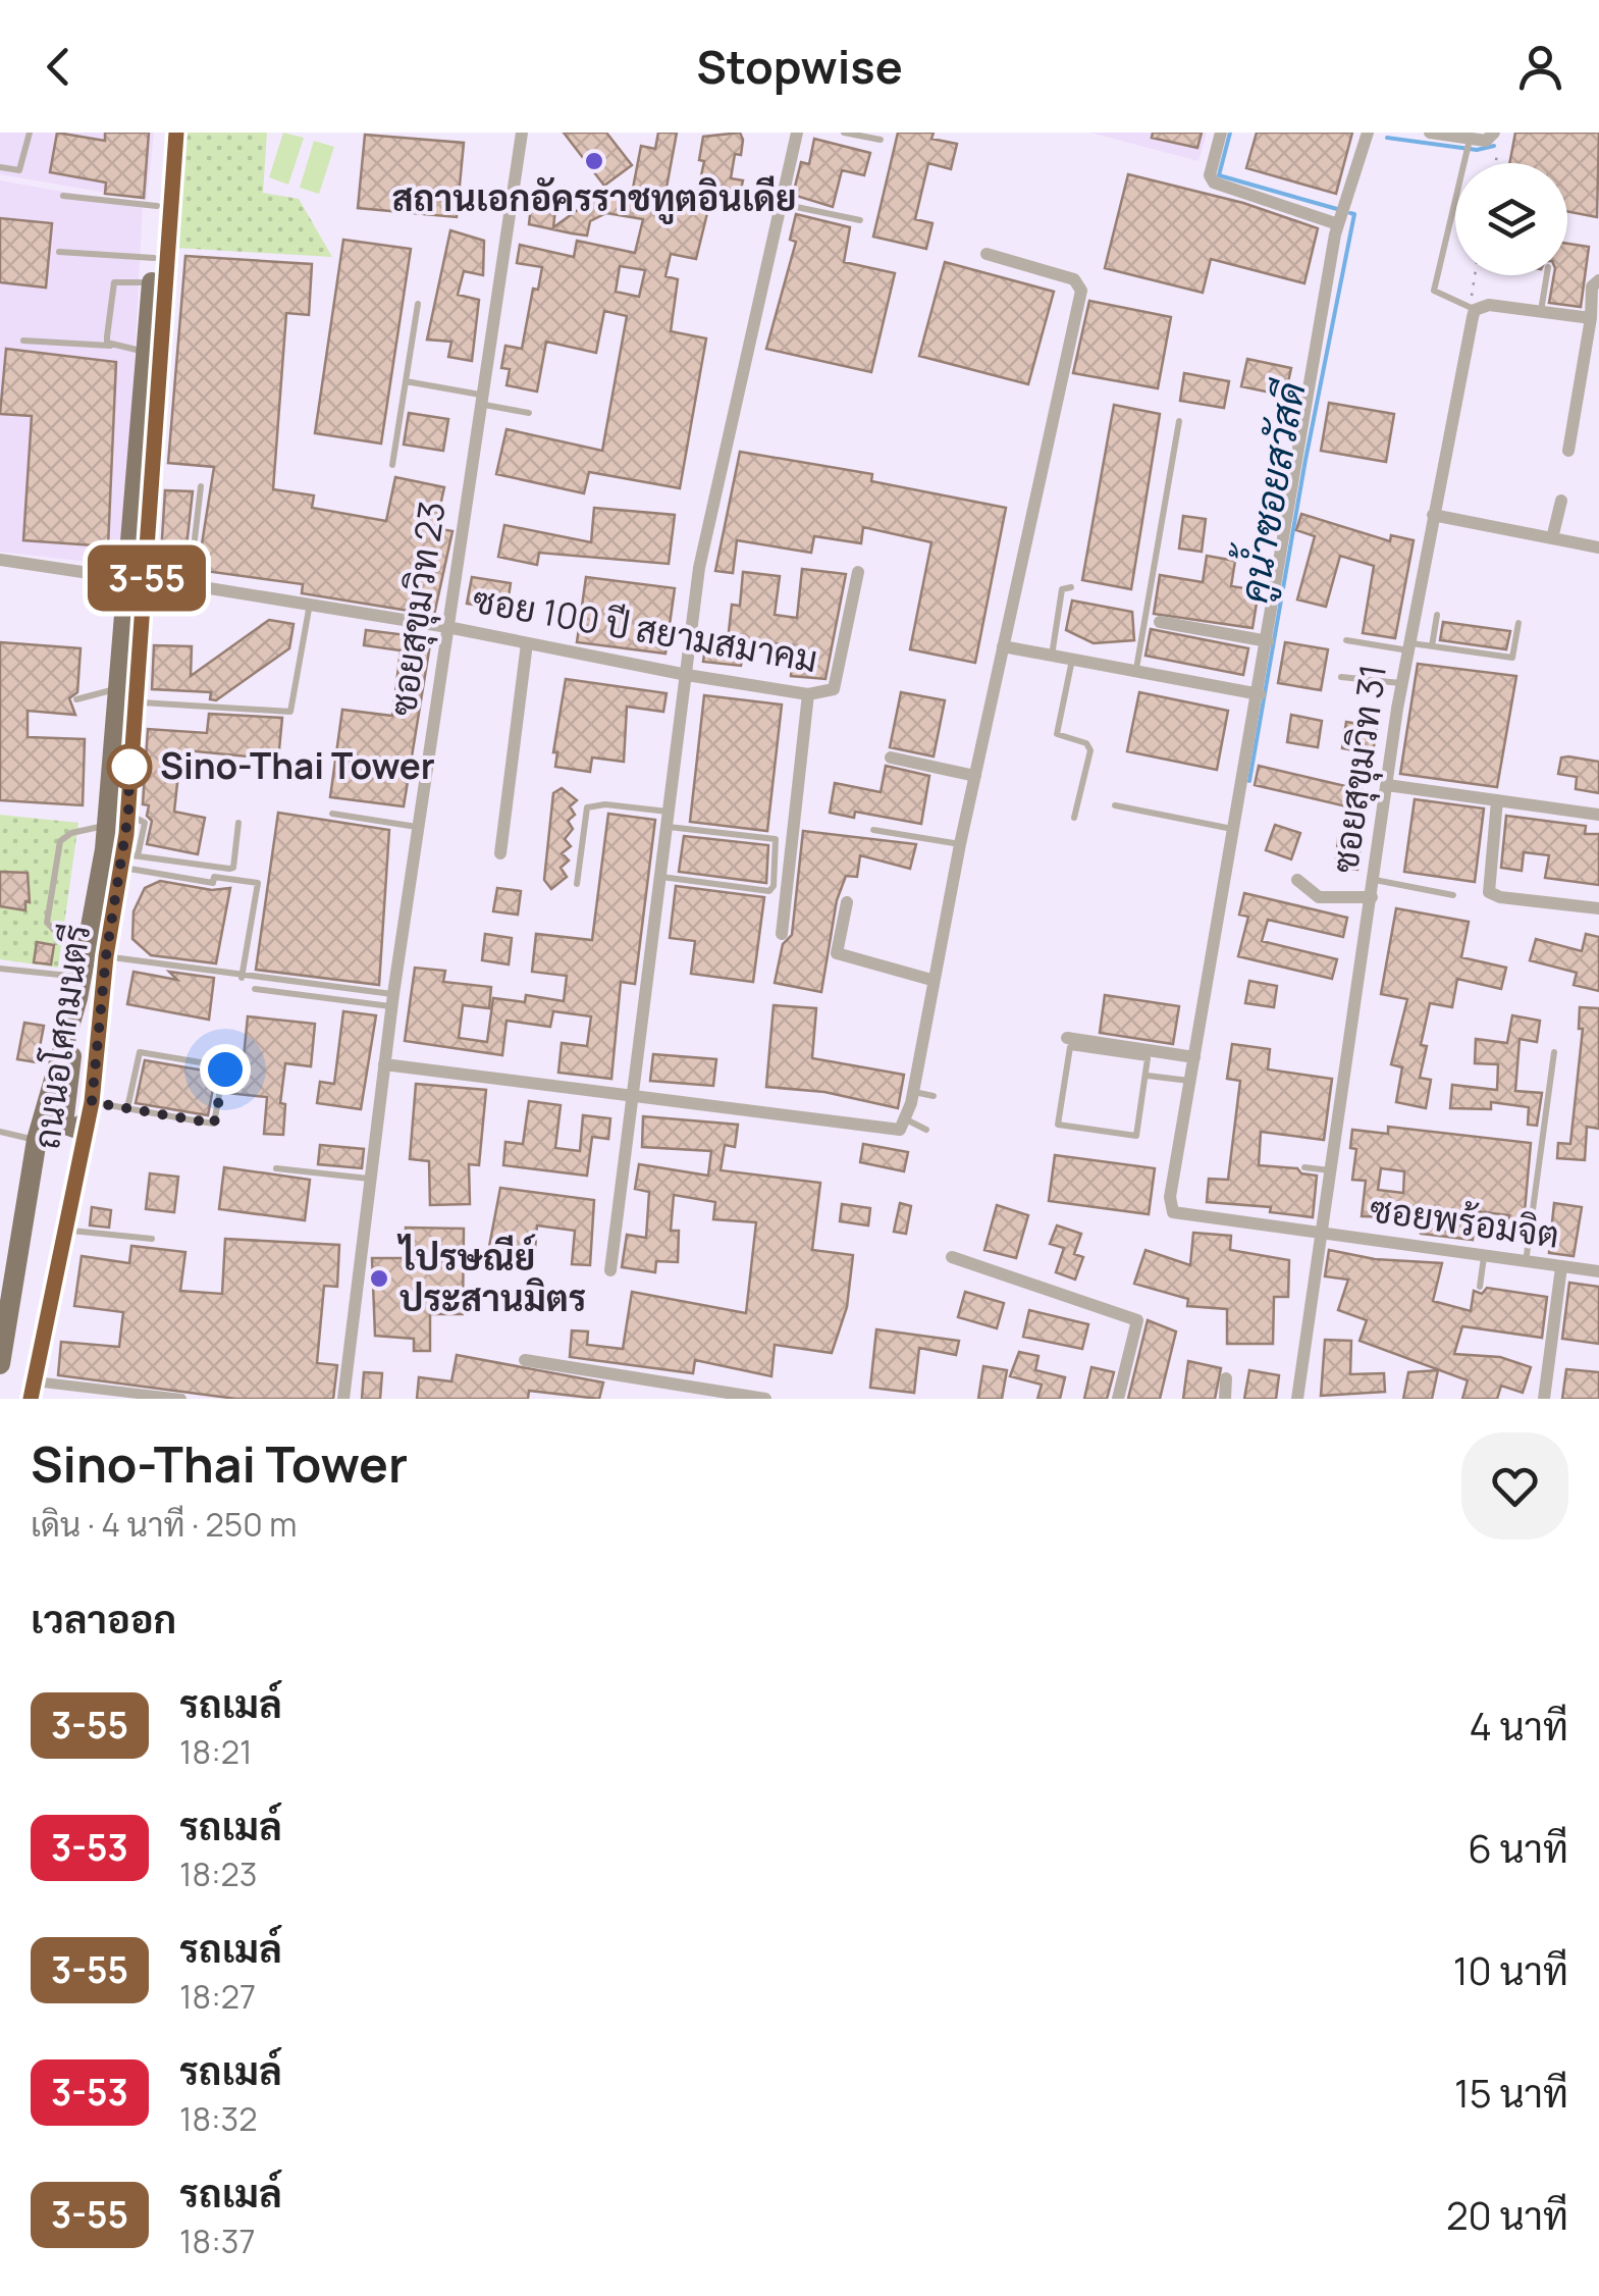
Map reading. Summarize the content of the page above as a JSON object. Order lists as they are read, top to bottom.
{
  "streets": {
    "main road": ["ถนนอโศกมนตรี"],
    "street": [
      "ซอยสุขุมวิท 23",
      "ซอย 100 ปี สยามสมาคม",
      "ซอยสุขุมวิท 31",
      "ซอยพร้อมจิต"
    ]
  },
  "crossings": [
    ["ซอยสุขุมวิท 23", "ซอย 100 ปี สยามสมาคม"],
    ["ซอย 100 ปี สยามสมาคม", "ถนนอโศกมนตรี"],
    ["ซอยสุขุมวิท 31", "ซอยพร้อมจิต"]
  ],
  "water": ["คูน้ำซอยสวัสดี"],
  "places": ["สถานเอกอัครราชทูตอินเดีย", "Sino-Thai Tower", "ไปรษณีย์ ประสานมิตร"],
  "lines": ["bus line 3-55"],
  "page": {
    "header": "Stopwise",
    "on_map": "3-55",
    "heading": [
      ["Sino-Thai Tower", "เดิน · 4 นาที · 250 m"],
      "เวลาออก"
    ],
    "list": [
      {
        "mark": "3-55",
        "name": "รถเมล์",
        "note": "18:21",
        "value": "4 นาที"
      },
      {
        "mark": "3-53",
        "name": "รถเมล์",
        "note": "18:23",
        "value": "6 นาที"
      },
      {
        "mark": "3-55",
        "name": "รถเมล์",
        "note": "18:27",
        "value": "10 นาที"
      },
      {
        "mark": "3-53",
        "name": "รถเมล์",
        "note": "18:32",
        "value": "15 นาที"
      },
      {
        "mark": "3-55",
        "name": "รถเมล์",
        "note": "18:37",
        "value": "20 นาที"
      }
    ]
  }
}
